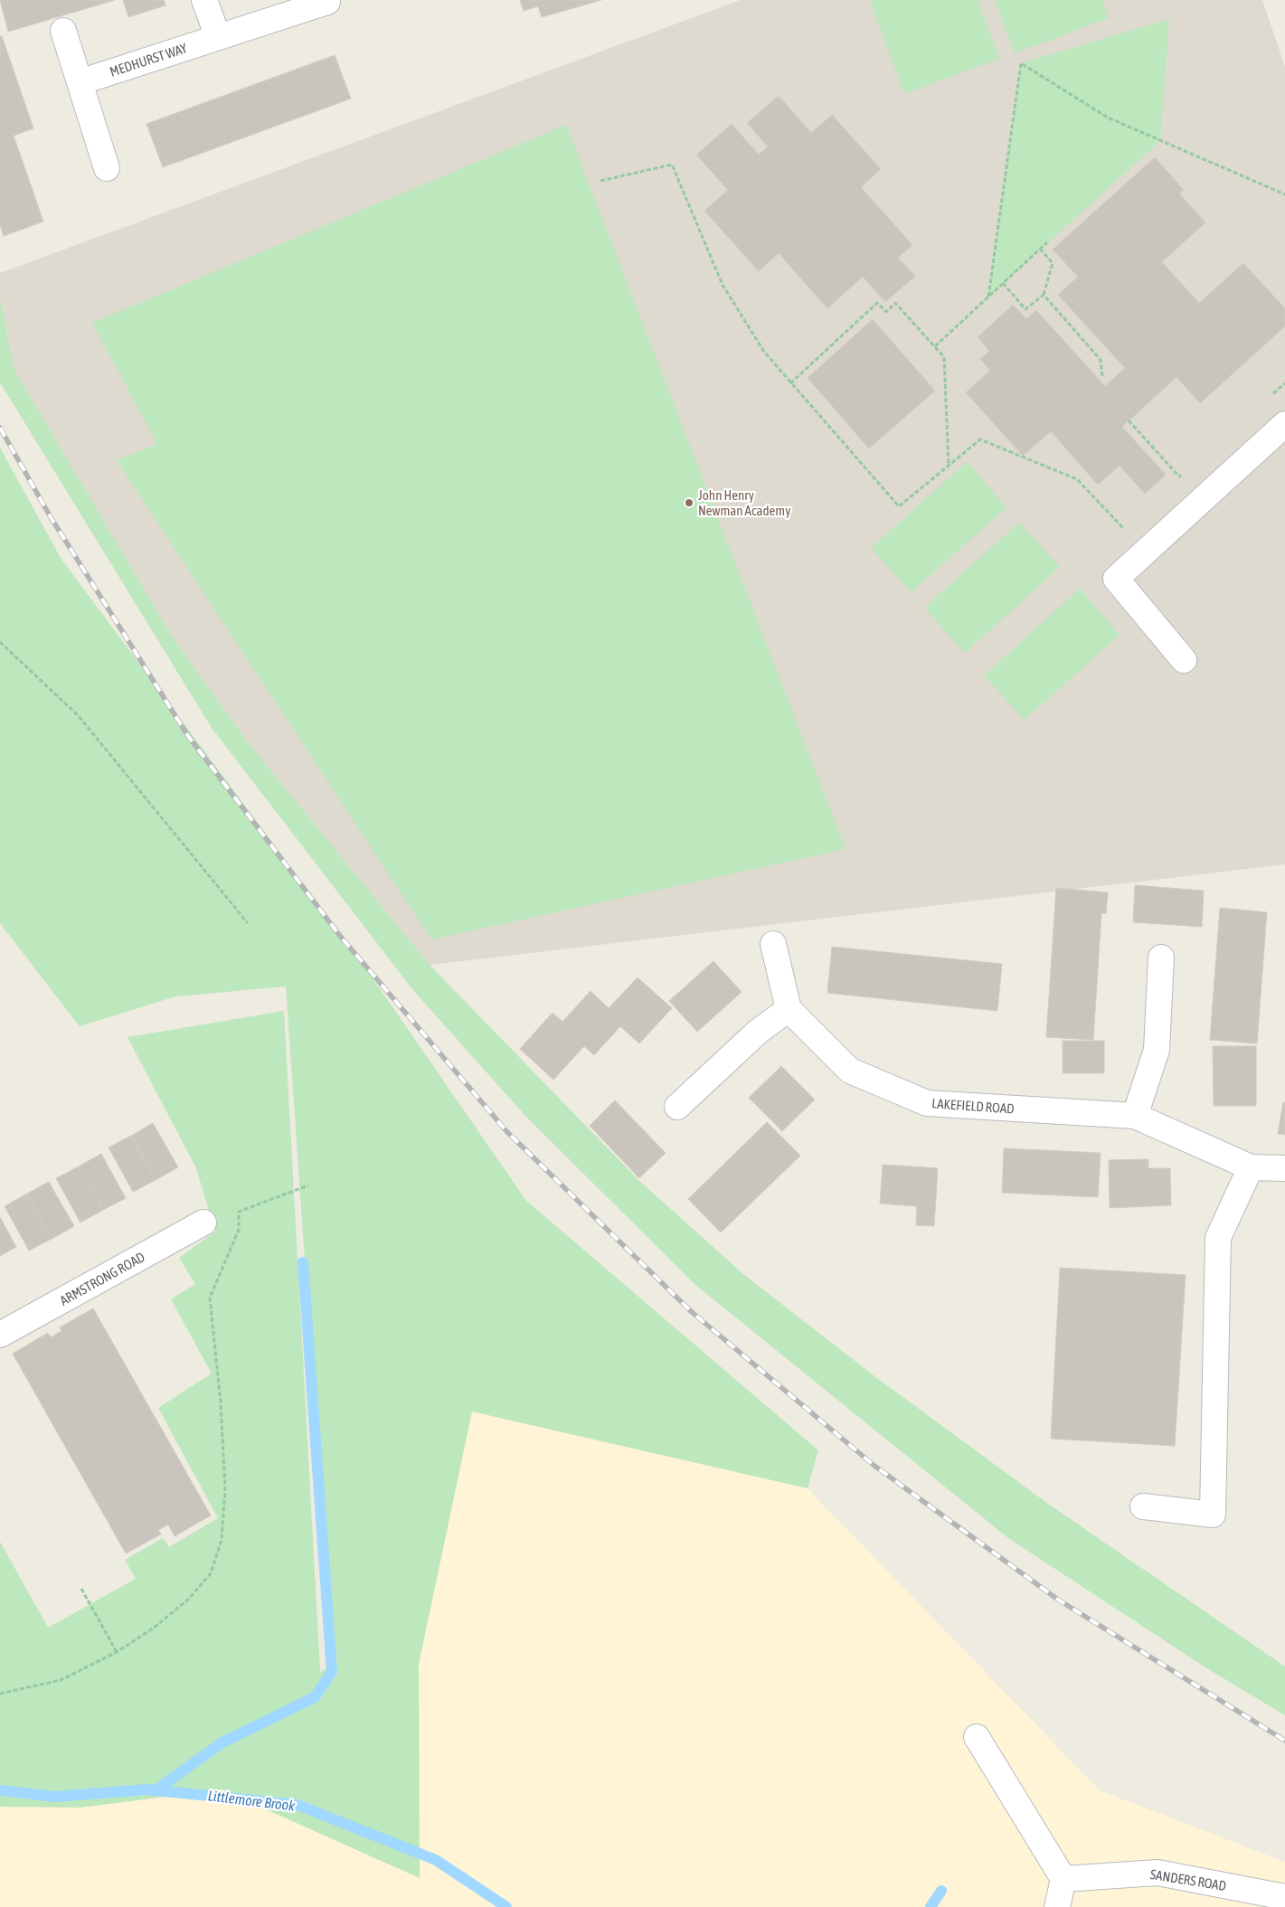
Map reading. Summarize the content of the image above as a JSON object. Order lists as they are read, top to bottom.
{
  "streets": {
    "street": [
      "MEDHURST WAY",
      "LAKEFIELD ROAD",
      "ARMSTRONG ROAD",
      "SANDERS ROAD"
    ]
  },
  "water": ["Littlemore Brook"],
  "places": ["John Henry Newman Academy"]
}
